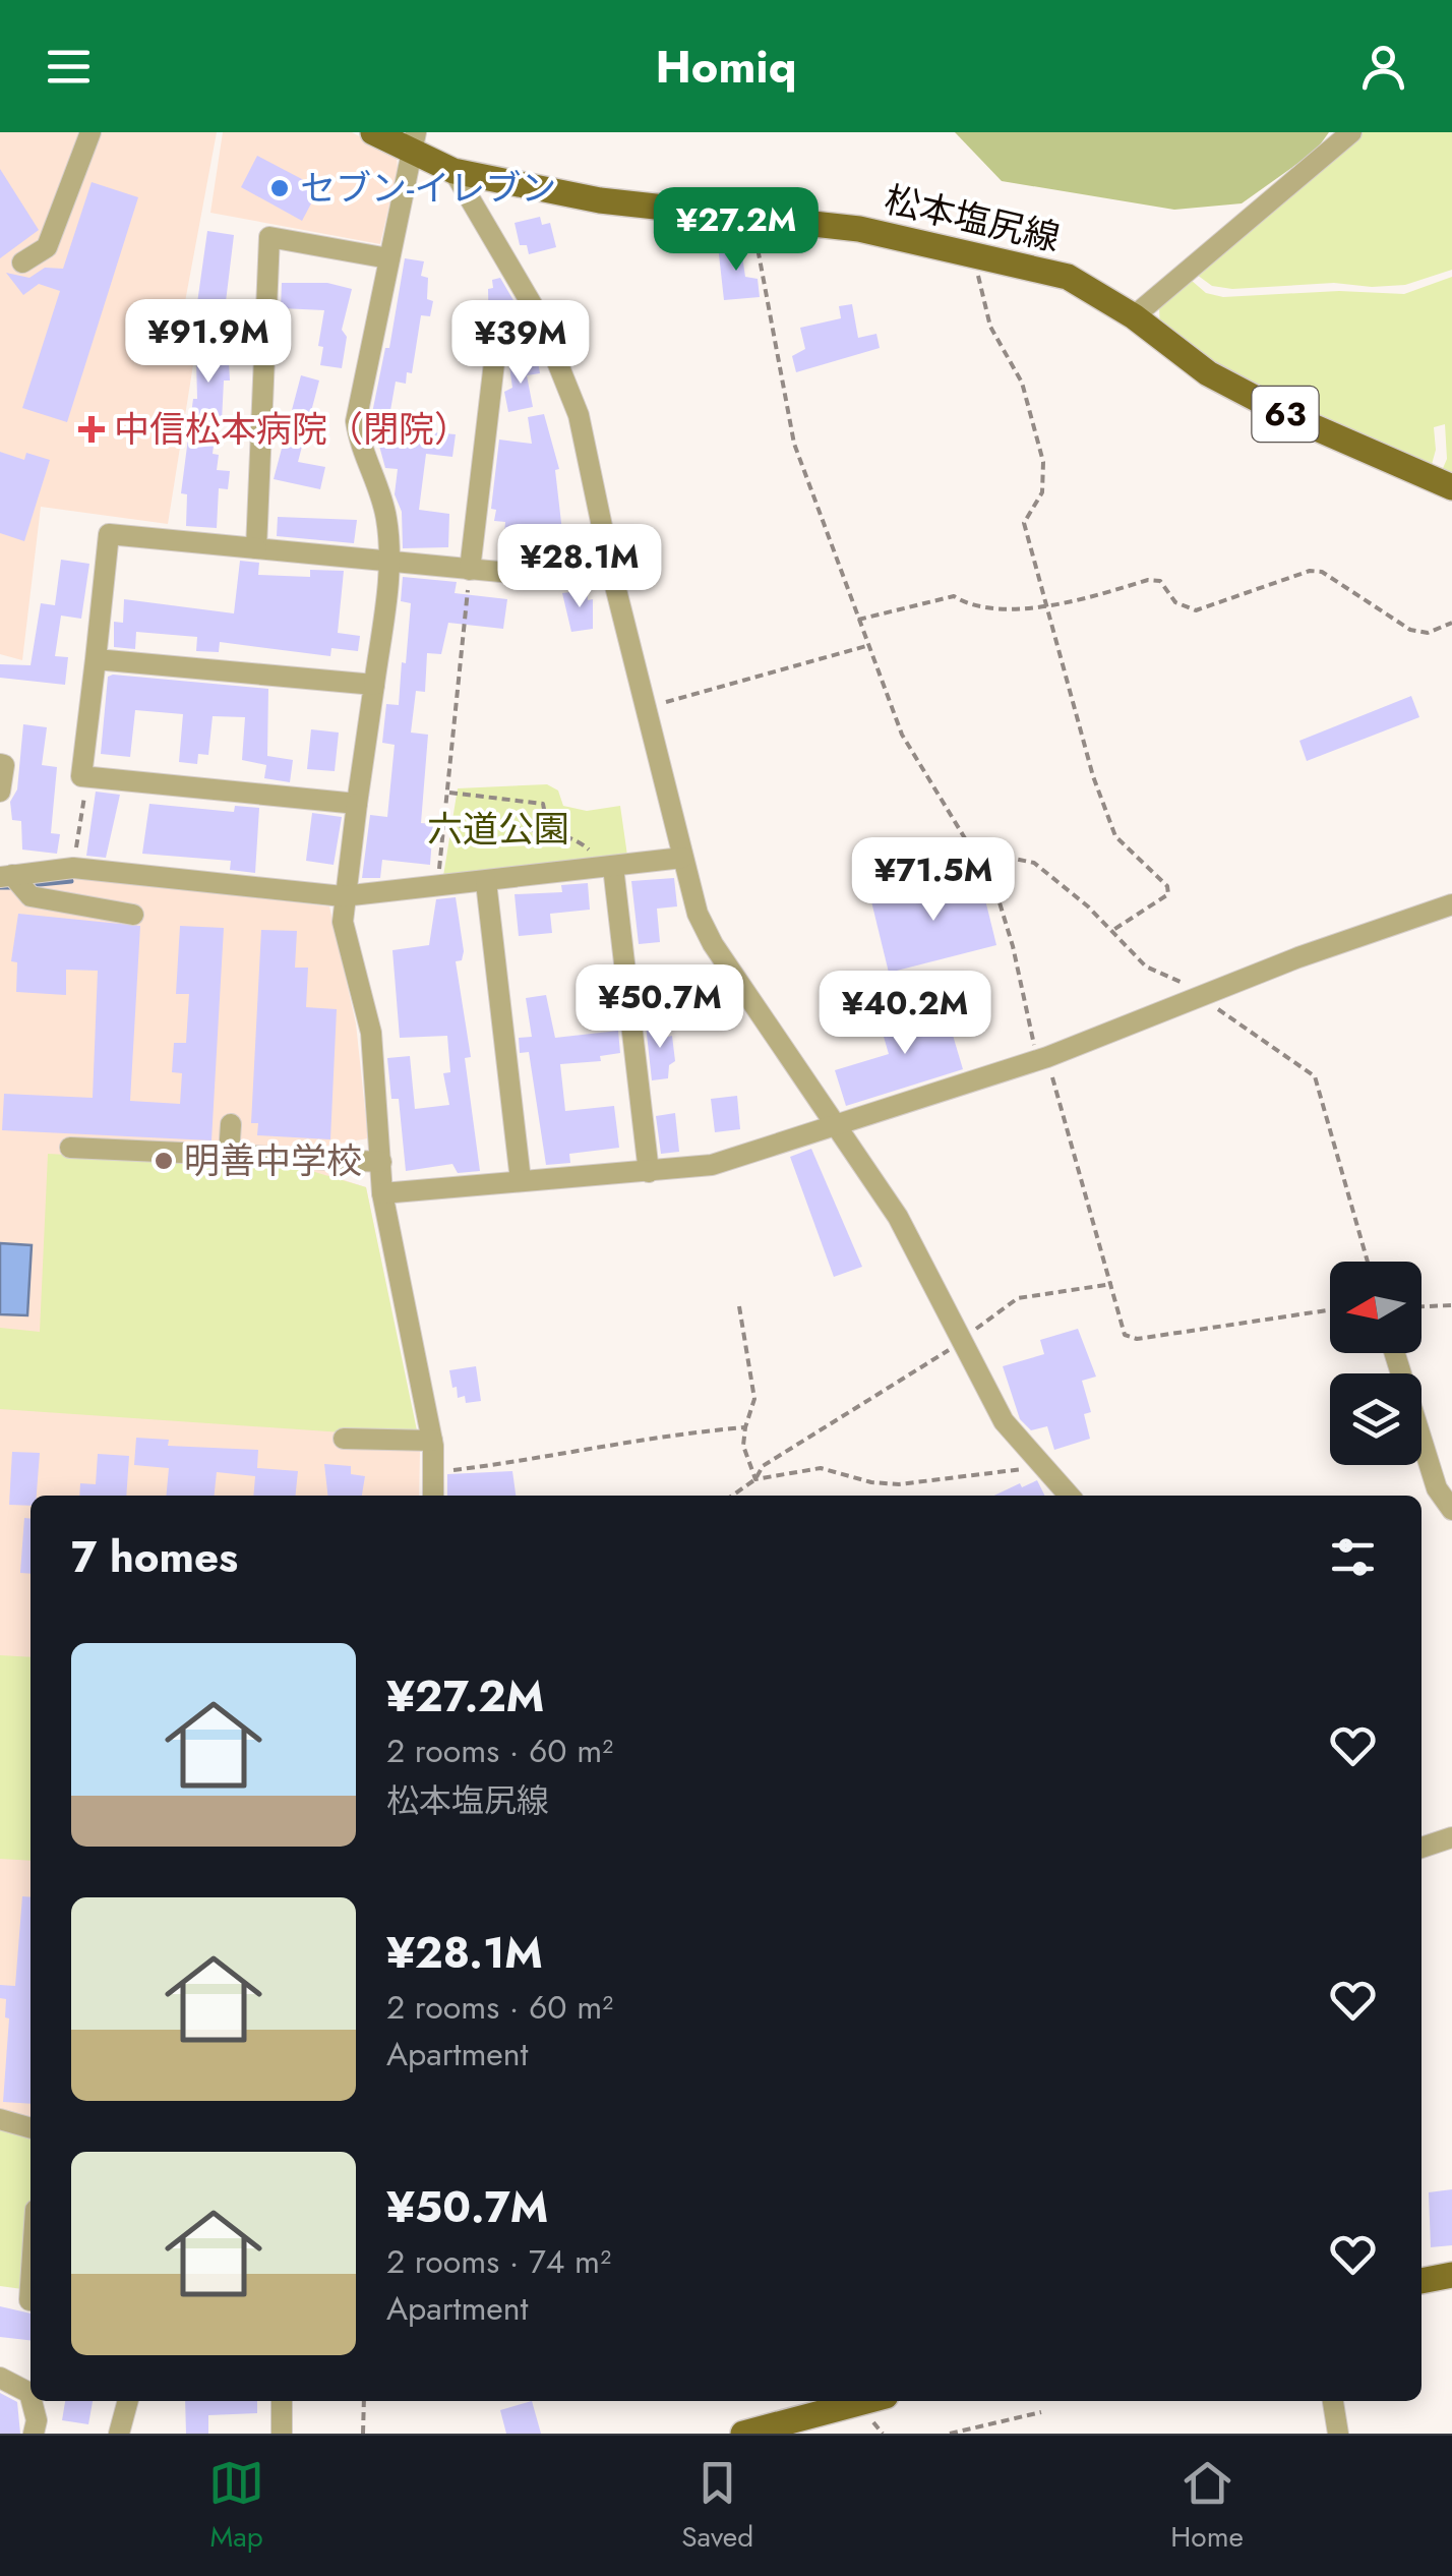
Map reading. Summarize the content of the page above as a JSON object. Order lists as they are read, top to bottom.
{
  "streets": {
    "main road": ["松本塩尻線", "63"]
  },
  "parks": ["六道公園"],
  "places": {
    "other": ["セブン-イレブン", "明善中学校"],
    "health": ["中信松本病院（閉院）"]
  },
  "north": "left",
  "page": {
    "header": "Homiq",
    "price": [
      "¥27.2M",
      "¥91.9M",
      "¥39M",
      "¥28.1M",
      "¥71.5M",
      "¥50.7M",
      "¥40.2M"
    ],
    "heading": "7 homes",
    "list": [
      {
        "name": "¥27.2M",
        "note": "2 rooms · 60 m² · 松本塩尻線"
      },
      {
        "name": "¥28.1M",
        "note": "2 rooms · 60 m² · Apartment"
      },
      {
        "name": "¥50.7M",
        "note": "2 rooms · 74 m² · Apartment"
      }
    ],
    "tabs": ["Map", "Saved", "Home"]
  }
}
